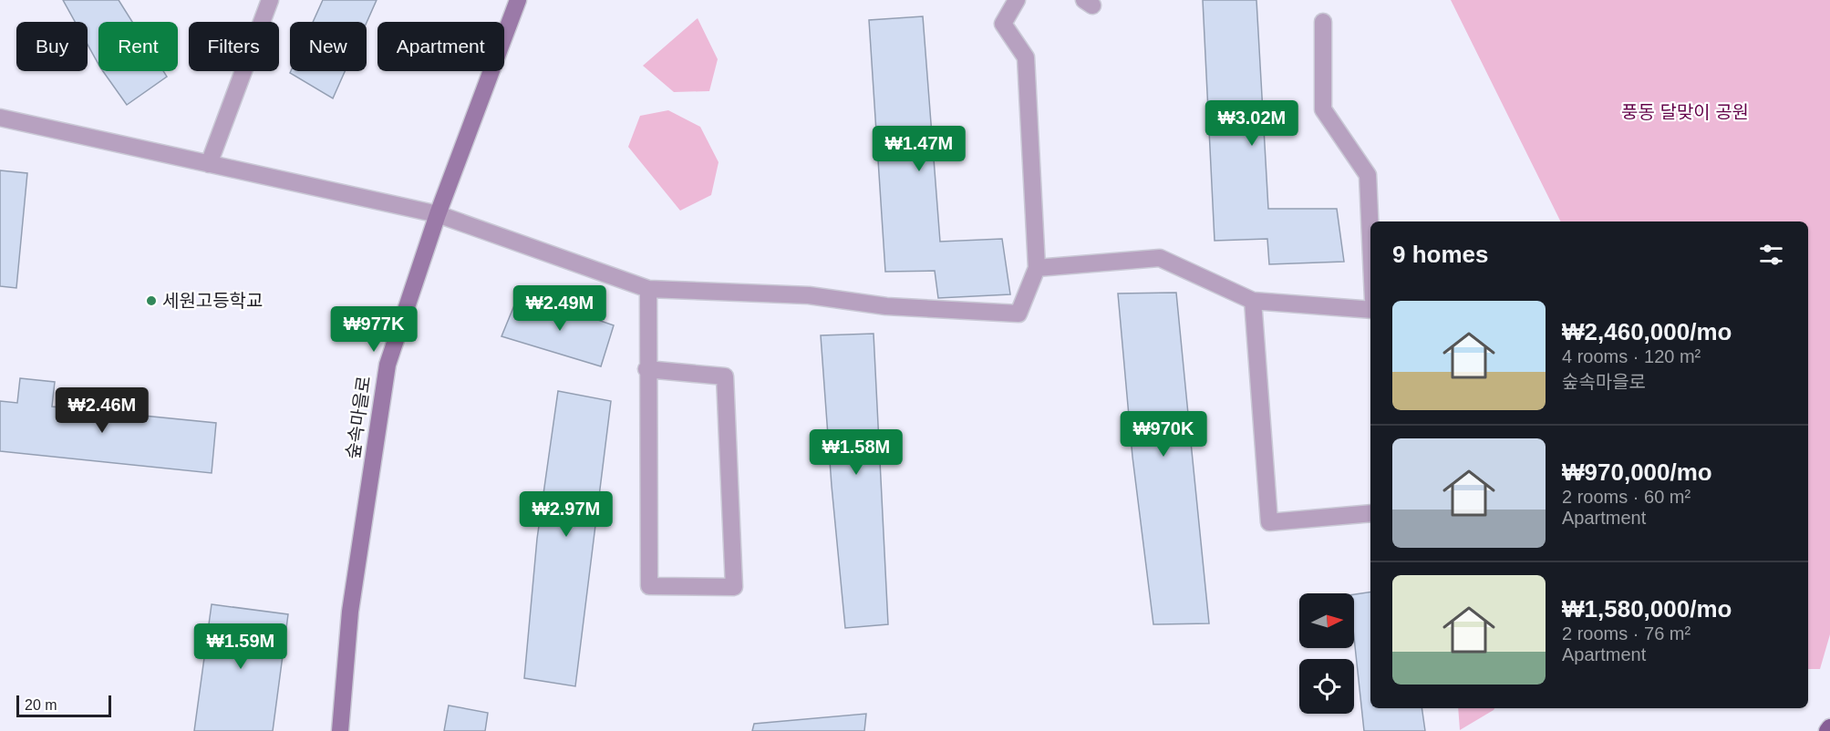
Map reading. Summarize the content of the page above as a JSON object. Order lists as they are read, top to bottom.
{
  "streets": {
    "main road": ["숲속마을로"]
  },
  "parks": ["풍동 달맞이 공원"],
  "places": ["세원고등학교"],
  "scale_bar": "20 m",
  "north": "right",
  "page": {
    "chip": [
      "Buy",
      "Rent",
      "Filters",
      "New",
      "Apartment"
    ],
    "price": [
      "₩3.02M",
      "₩1.47M",
      "₩2.49M",
      "₩977K",
      "₩2.46M",
      "₩970K",
      "₩1.58M",
      "₩2.97M",
      "₩1.59M"
    ],
    "heading": "9 homes",
    "list": [
      {
        "name": "₩2,460,000/mo",
        "note": "4 rooms · 120 m² · 숲속마을로"
      },
      {
        "name": "₩970,000/mo",
        "note": "2 rooms · 60 m² · Apartment"
      },
      {
        "name": "₩1,580,000/mo",
        "note": "2 rooms · 76 m² · Apartment"
      }
    ],
    "scale": "20 m"
  }
}
